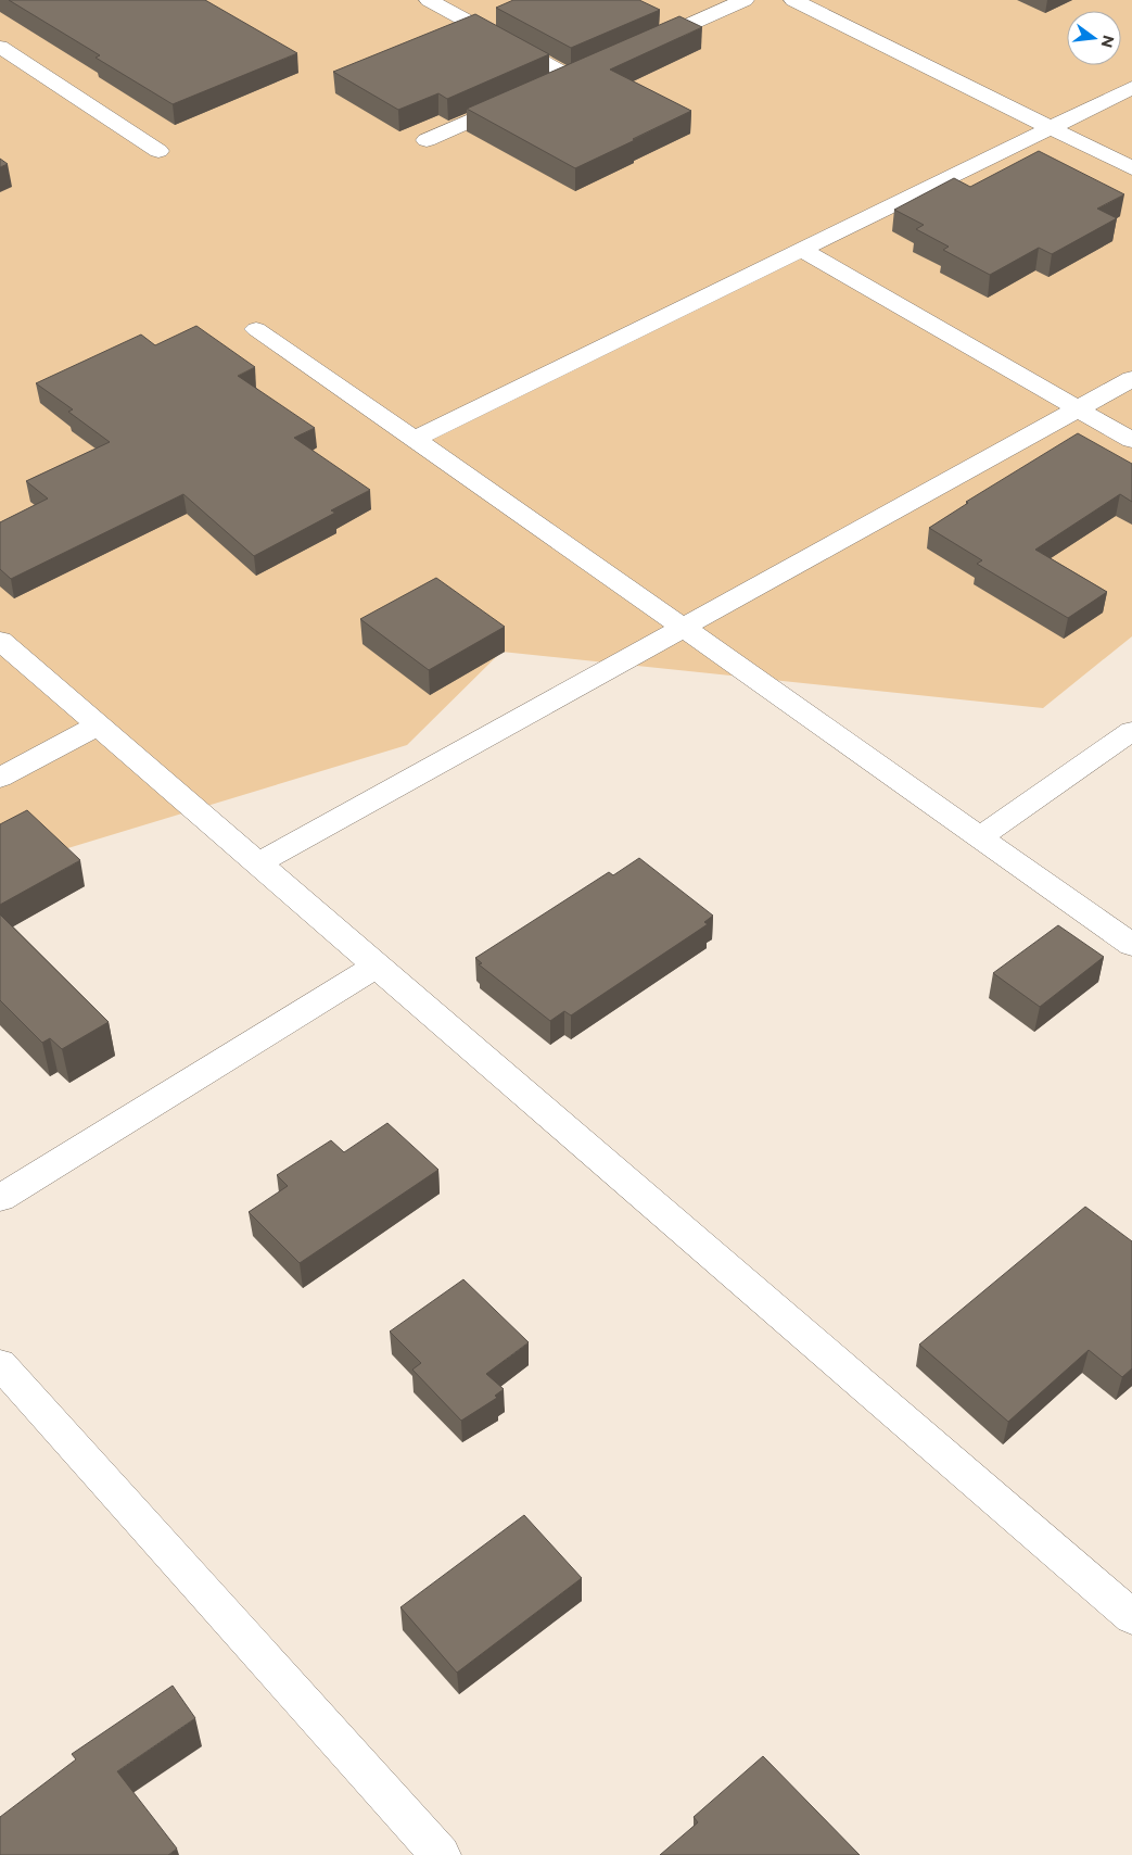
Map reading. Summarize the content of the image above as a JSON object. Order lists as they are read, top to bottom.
{
  "north": "right"
}
